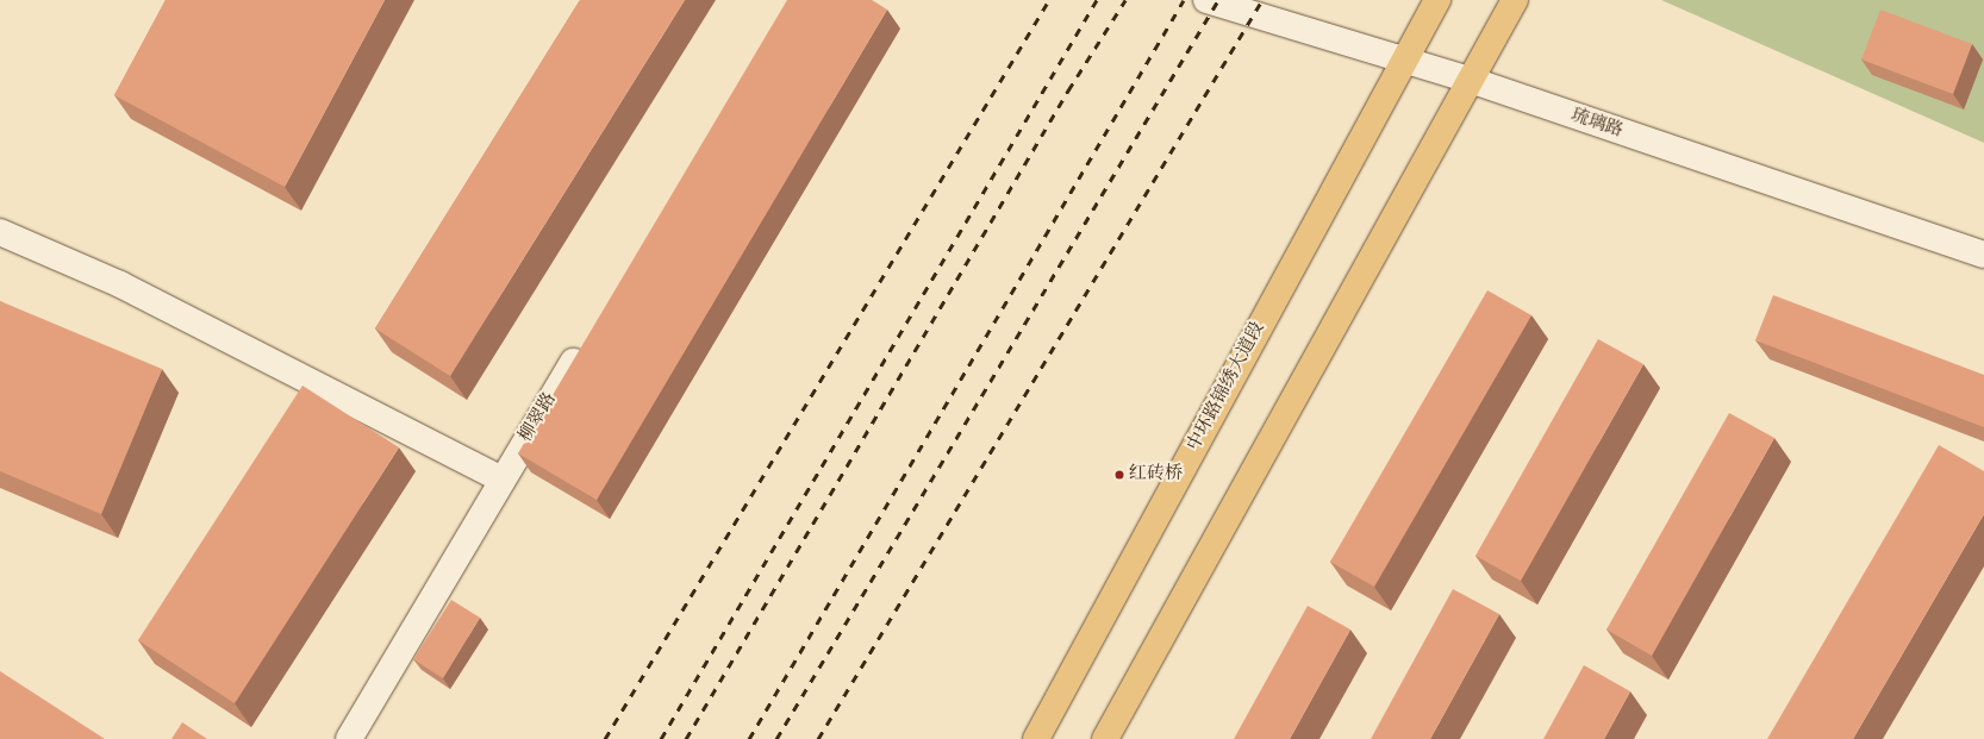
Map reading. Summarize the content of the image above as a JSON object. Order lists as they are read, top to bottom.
{
  "streets": {
    "main road": ["中环路锦绣大道段"],
    "street": ["琉璃路", "柳翠路"]
  },
  "crossings": [
    ["琉璃路", "中环路锦绣大道段"]
  ],
  "places": ["红砖桥"]
}
